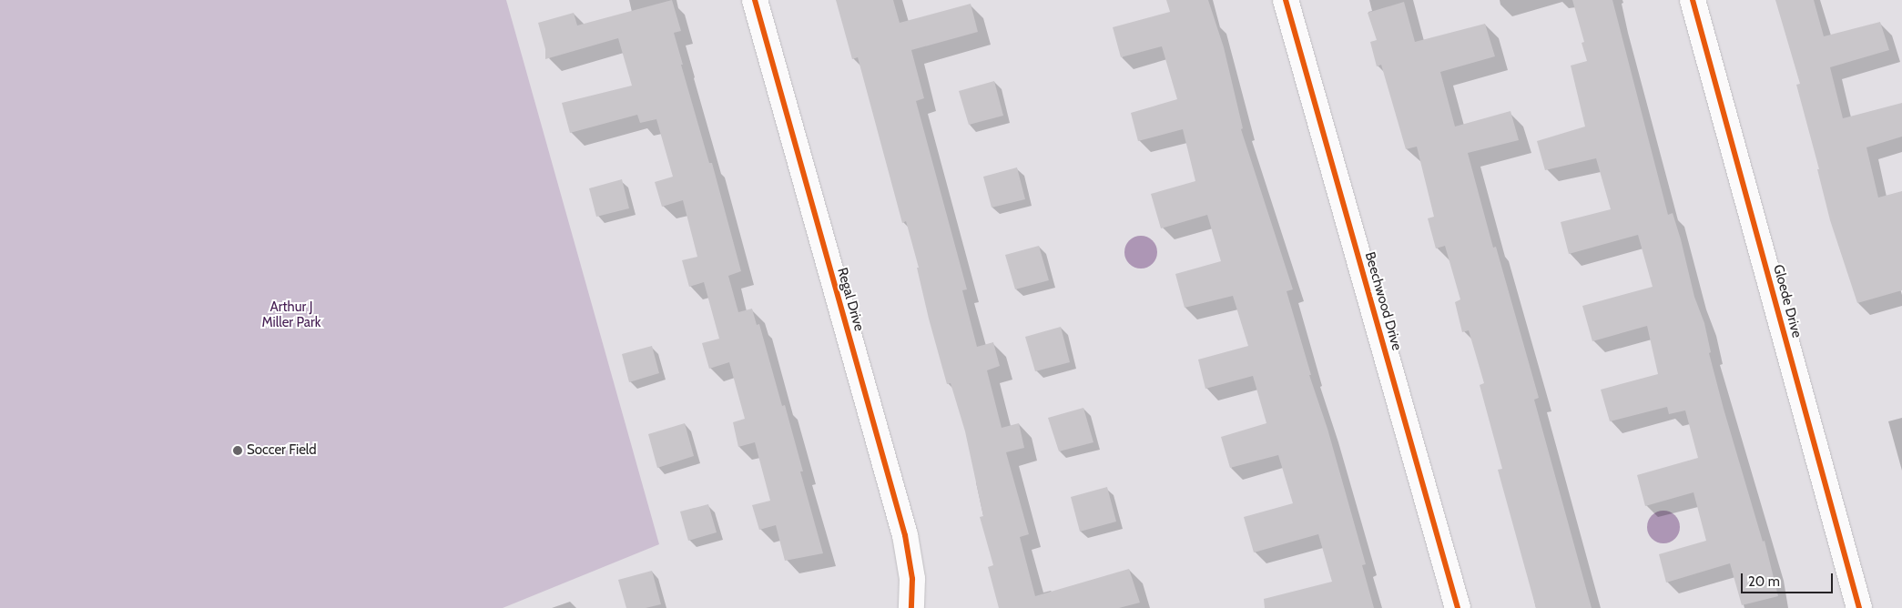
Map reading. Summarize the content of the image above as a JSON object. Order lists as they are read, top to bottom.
{
  "streets": {
    "street": ["Regal Drive", "Beechwood Drive", "Gloede Drive"]
  },
  "parks": ["Arthur J Miller Park"],
  "places": ["Soccer Field"],
  "scale_bar": "20 m"
}
